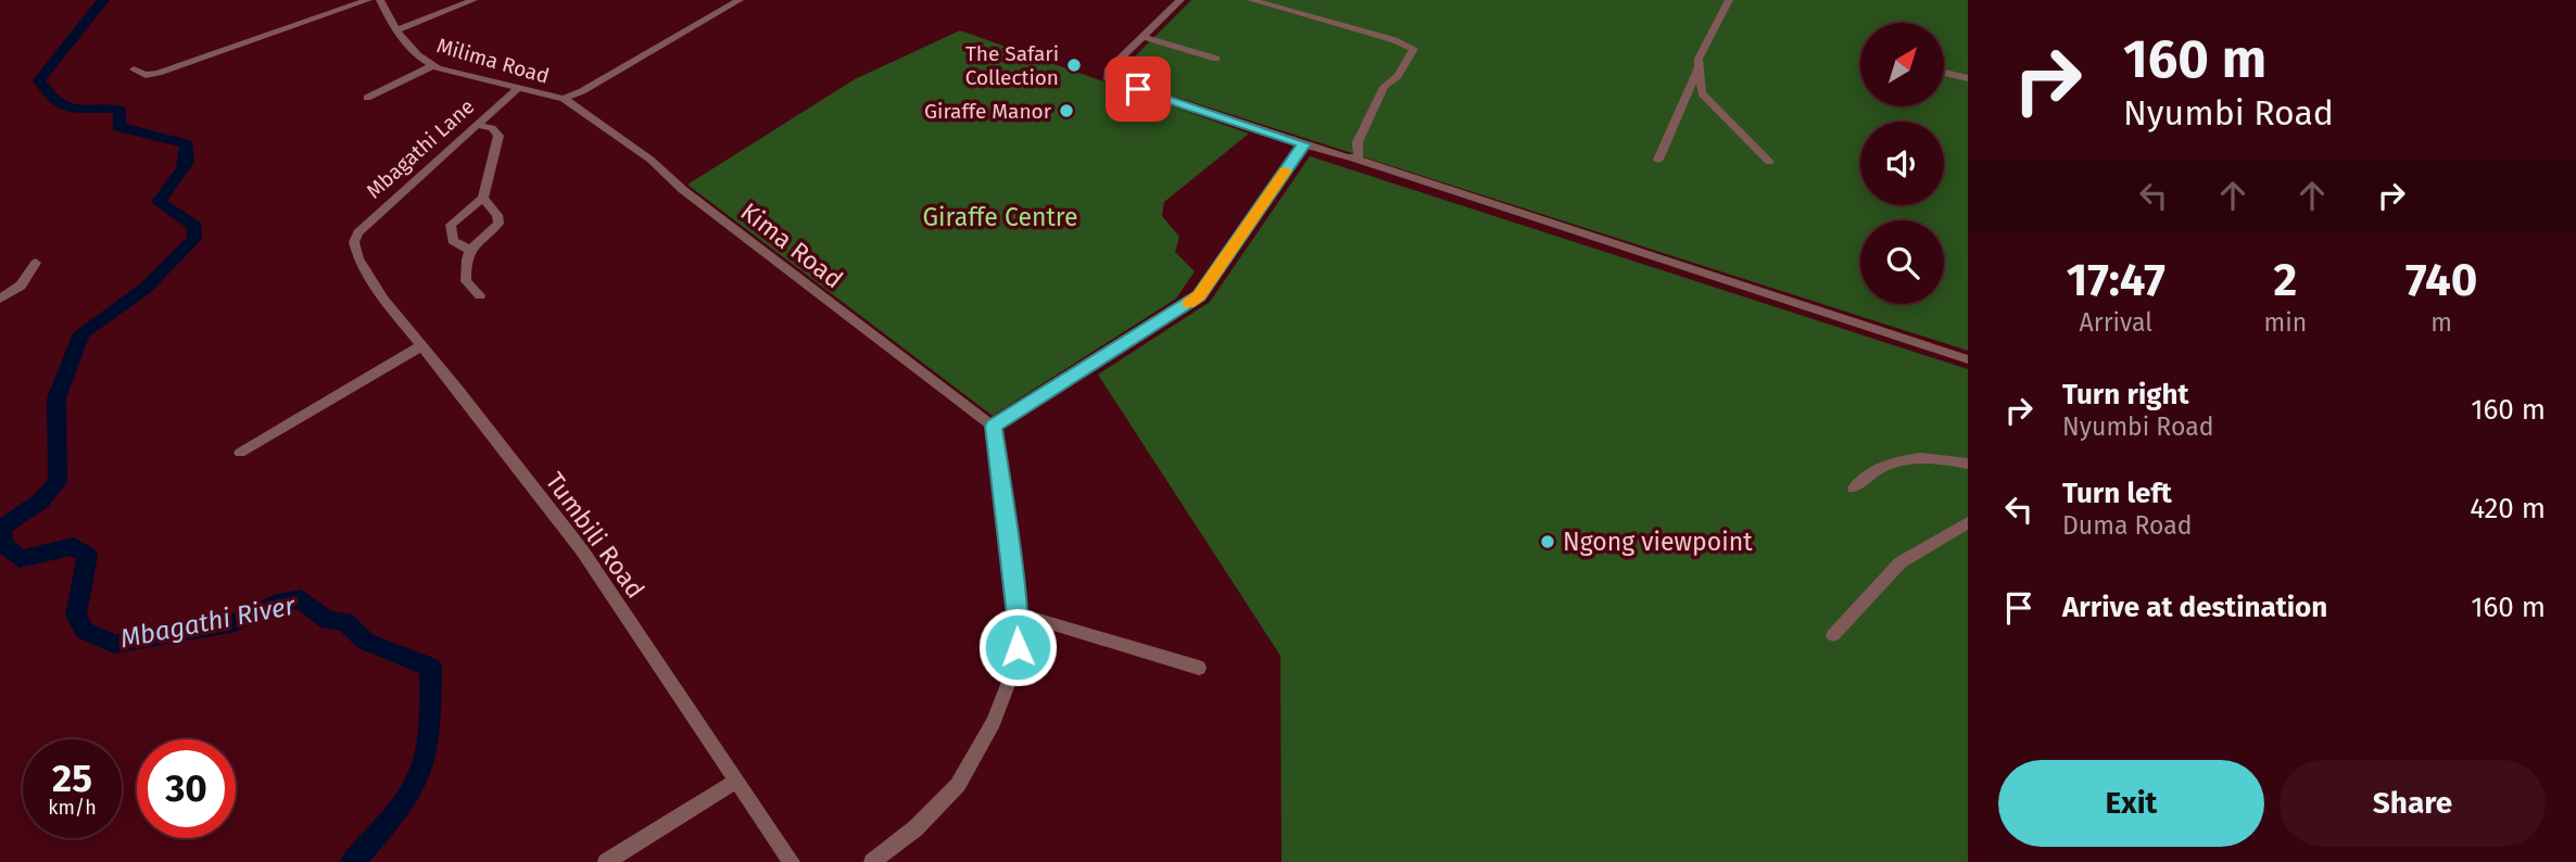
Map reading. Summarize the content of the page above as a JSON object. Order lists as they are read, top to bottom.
{
  "streets": {
    "street": [
      "Milima Road",
      "Mbagathi Lane",
      "Kima Road",
      "Tumbili Road"
    ]
  },
  "crossings": [
    ["Milima Road", "Mbagathi Lane"],
    ["Milima Road", "Kima Road"],
    ["Mbagathi Lane", "Tumbili Road"]
  ],
  "water": ["Mbagathi River"],
  "parks": ["Giraffe Centre"],
  "places": ["The Safari Collection", "Giraffe Manor", "Ngong viewpoint"],
  "north": "top right",
  "page": {
    "turn": ["160 m", "Nyumbi Road"],
    "eta": [
      "17:47",
      "Arrival",
      "2",
      "min",
      "740",
      "m"
    ],
    "list": [
      {
        "name": "Turn right",
        "note": "Nyumbi Road",
        "value": "160 m"
      },
      {
        "name": "Turn left",
        "note": "Duma Road",
        "value": "420 m"
      },
      {
        "name": "Arrive at destination",
        "value": "160 m"
      }
    ],
    "speed": "25 km/h",
    "limit": "30",
    "buttons": ["Exit", "Share"]
  }
}
